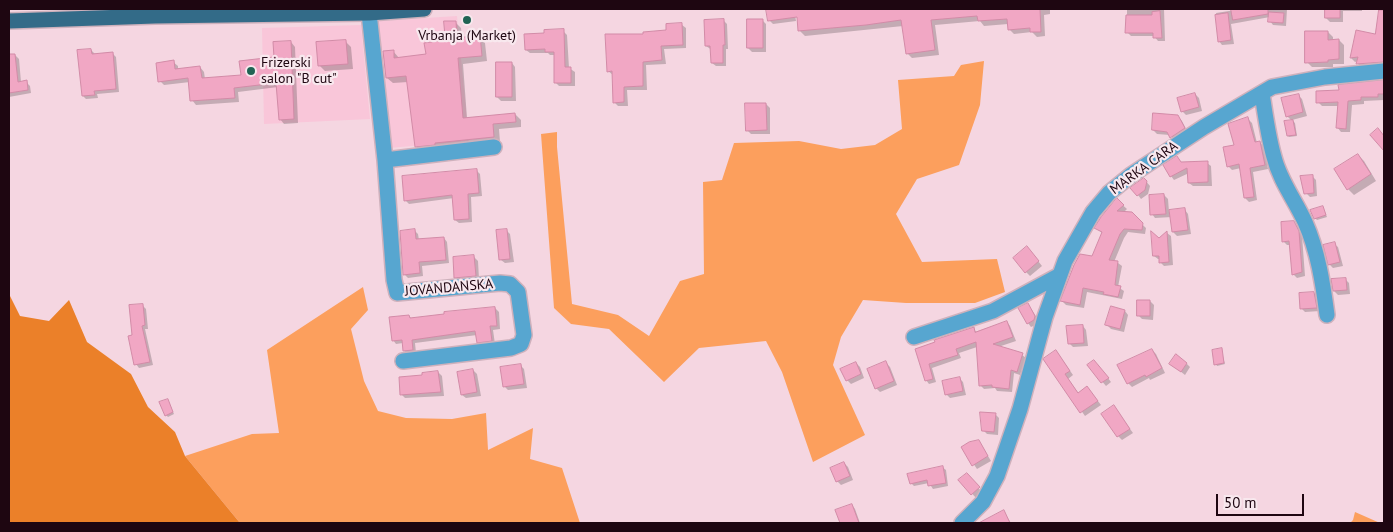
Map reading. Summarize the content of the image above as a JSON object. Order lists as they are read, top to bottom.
{
  "streets": {
    "street": ["MARKA CARA", "JOVANDANSKA"]
  },
  "places": ["Vrbanja (Market)", "Frizerski salon \"B cut\""],
  "scale_bar": "50 m"
}
